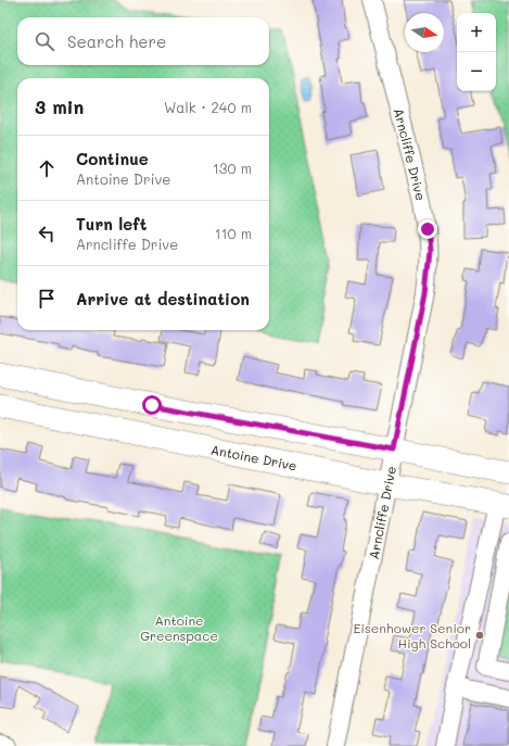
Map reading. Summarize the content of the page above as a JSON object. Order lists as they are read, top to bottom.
{
  "streets": {
    "main road": ["Antoine Drive"],
    "street": ["Arncliffe Drive"]
  },
  "crossings": [
    ["Arncliffe Drive", "Antoine Drive"]
  ],
  "parks": ["Antoine Greenspace"],
  "places": ["Eisenhower Senior High School"],
  "north": "right",
  "page": {
    "map_buttons": ["+", "−"],
    "search": "Search here",
    "heading": ["3 min", "Walk · 240 m"],
    "list": [
      ["Continue", "Antoine Drive", "130 m"],
      ["Turn left", "Arncliffe Drive", "110 m"],
      "Arrive at destination"
    ]
  }
}
